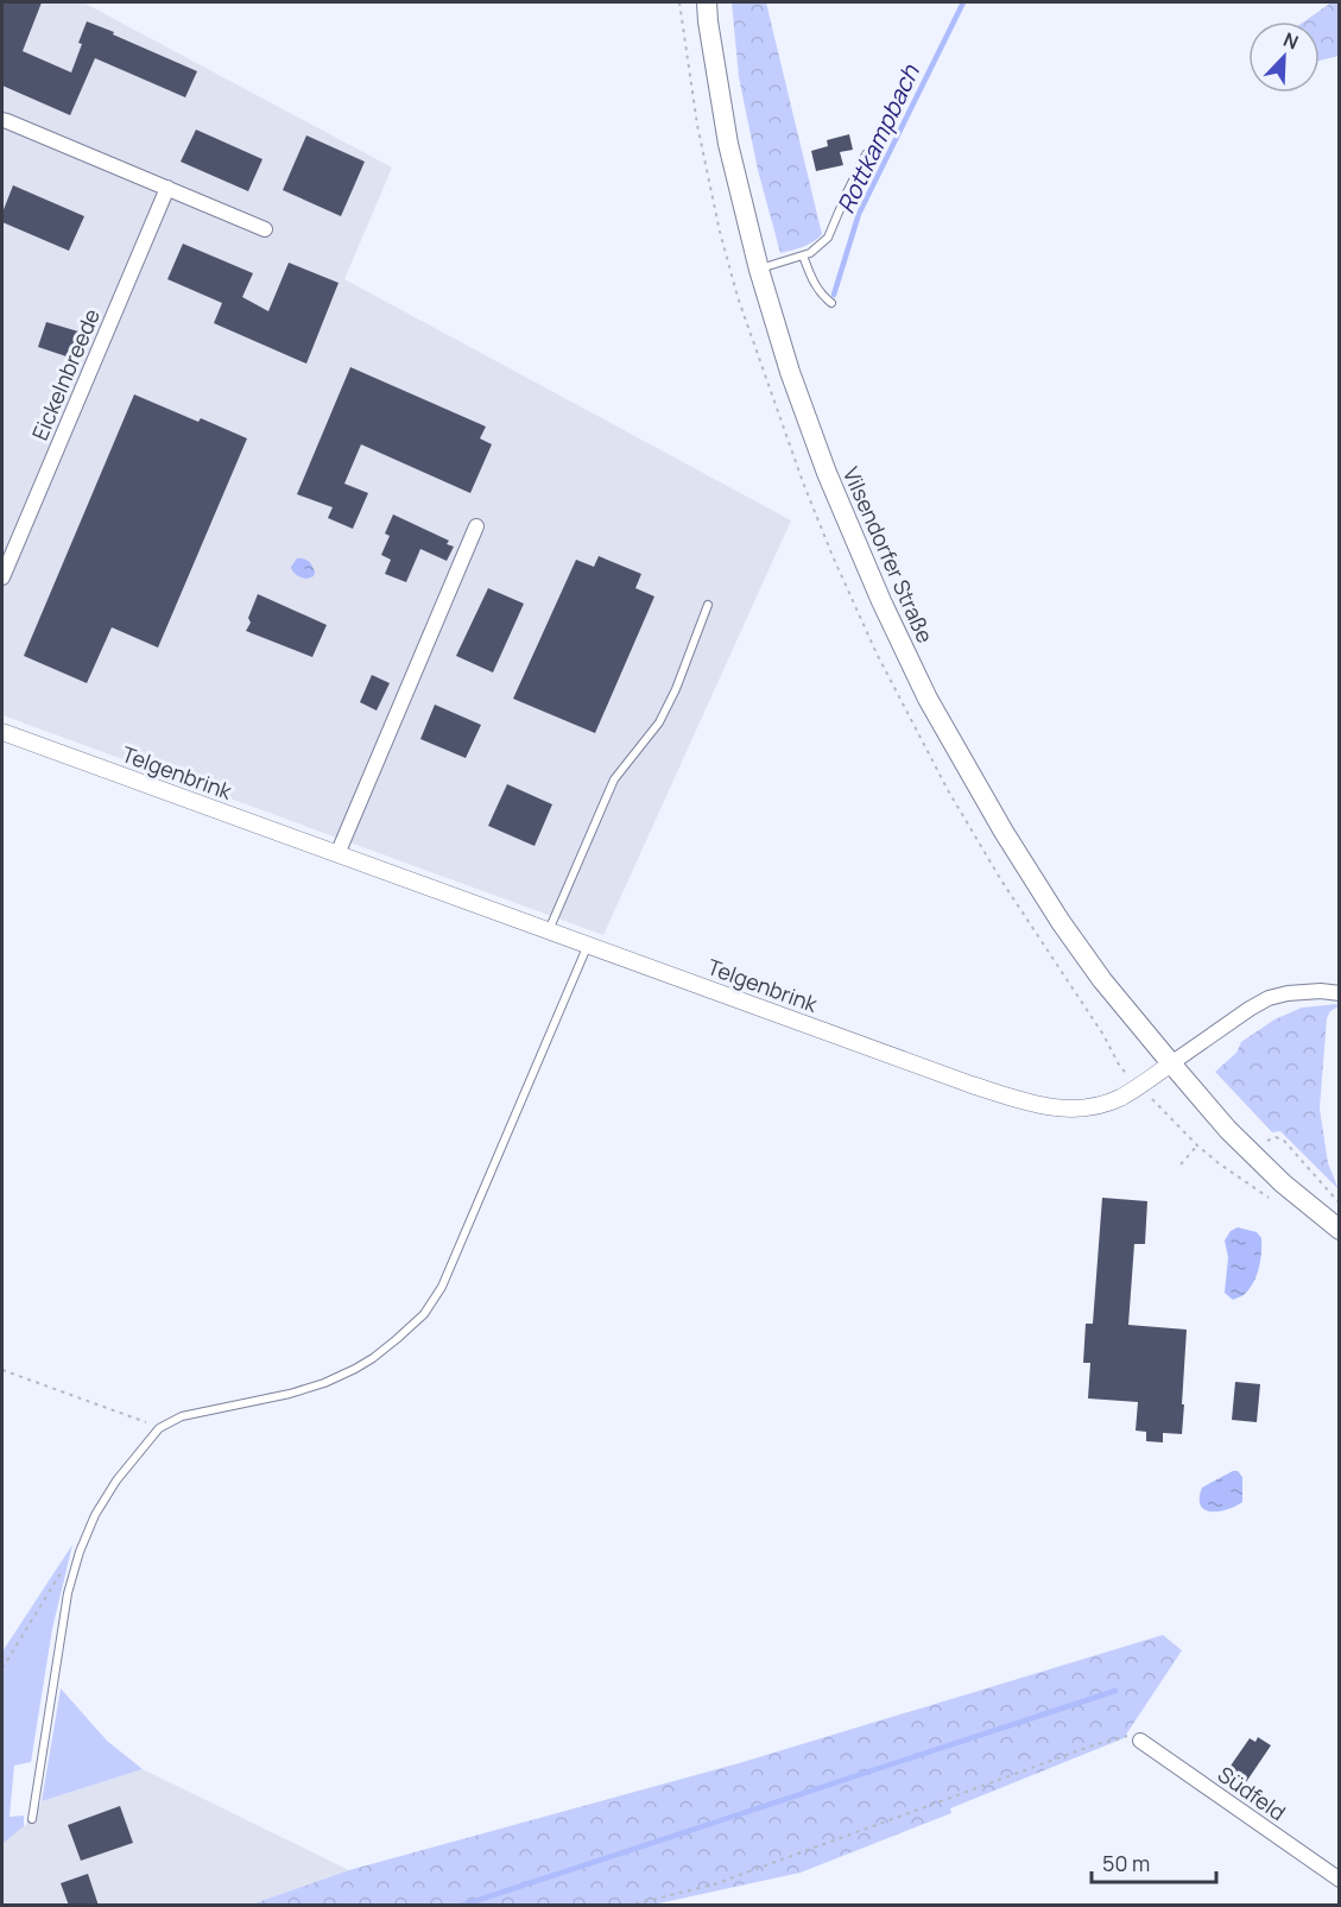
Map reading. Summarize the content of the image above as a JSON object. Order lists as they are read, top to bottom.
{
  "streets": {
    "main road": ["Vilsendorfer Straße"],
    "street": ["Eickelnbreede", "Telgenbrink", "Südfeld"]
  },
  "crossings": [
    ["Vilsendorfer Straße", "Telgenbrink"]
  ],
  "water": ["Rottkampbach"],
  "scale_bar": "50 m",
  "north": "top right"
}
